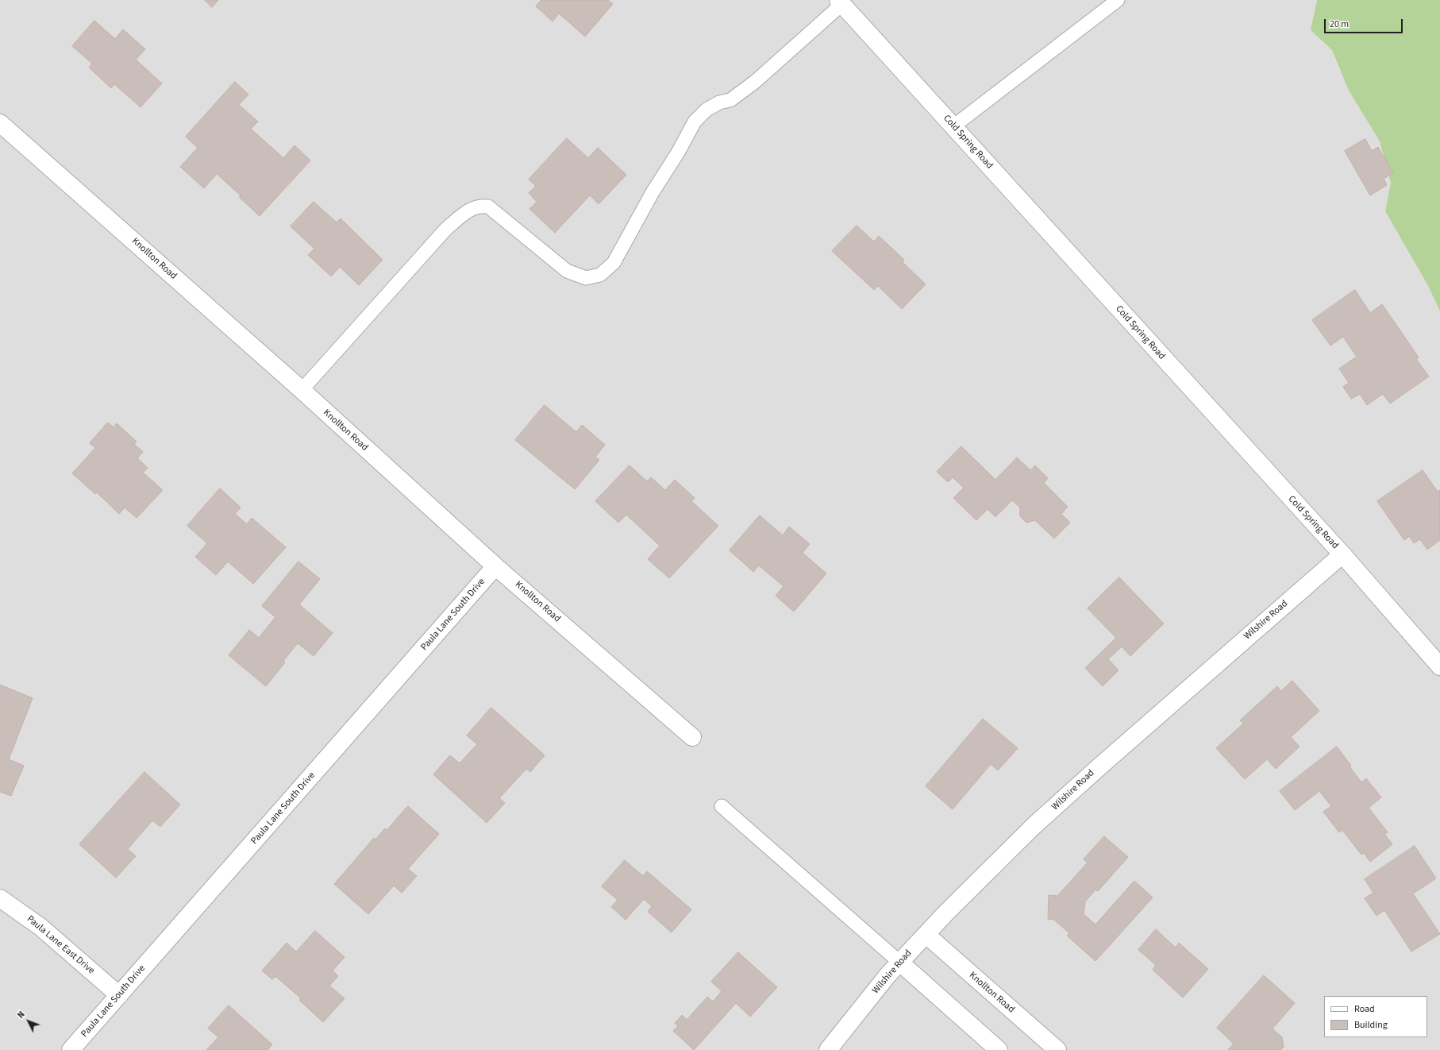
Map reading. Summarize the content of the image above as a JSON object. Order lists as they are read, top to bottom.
{
  "streets": {
    "street": [
      "Cold Spring Road",
      "Knollton Road",
      "Paula Lane South Drive",
      "Wilshire Road",
      "Paula Lane East Drive"
    ]
  },
  "crossings": [
    ["Cold Spring Road", "Wilshire Road"],
    ["Knollton Road", "Paula Lane South Drive"],
    ["Knollton Road", "Wilshire Road"],
    ["Paula Lane South Drive", "Paula Lane East Drive"]
  ],
  "legend": ["Road", "Building"],
  "scale_bar": "20 m",
  "north": "top left"
}
